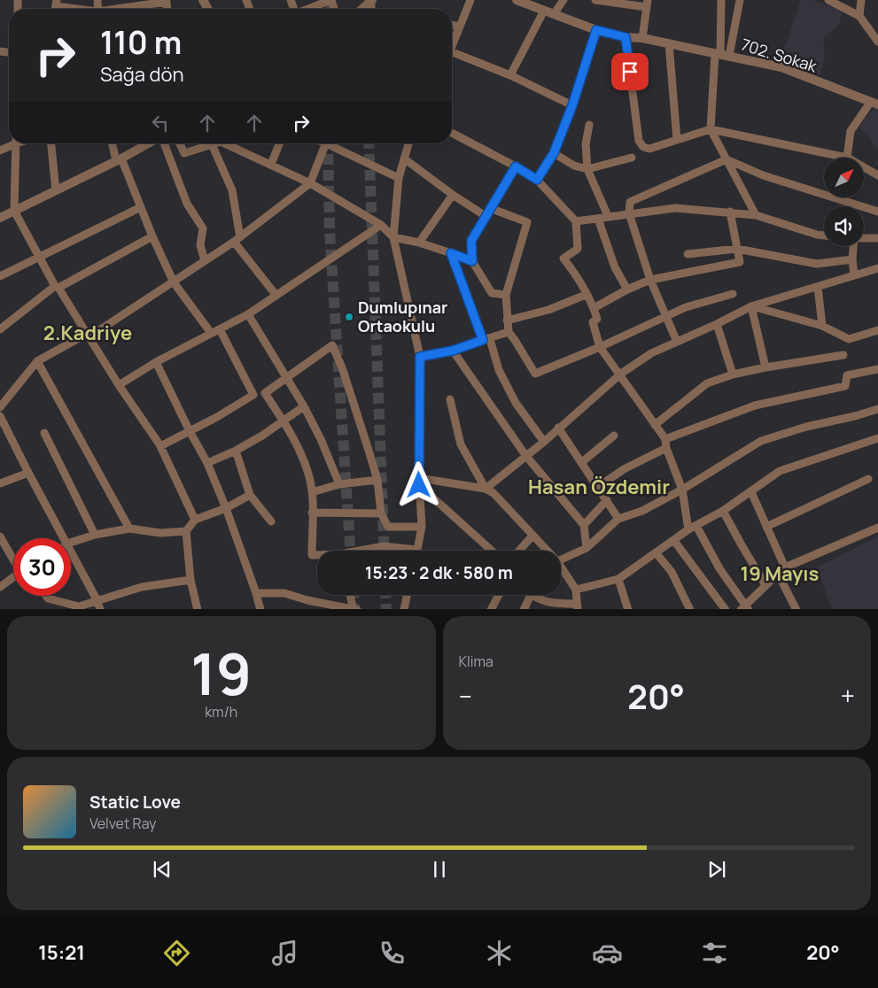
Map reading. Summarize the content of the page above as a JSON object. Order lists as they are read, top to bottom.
{
  "streets": {
    "street": ["702. Sokak"]
  },
  "districts": ["2.Kadriye", "Hasan Özdemir", "19 Mayıs"],
  "places": ["Dumlupınar Ortaokulu"],
  "north": "top right",
  "page": {
    "turn": ["110 m", "Sağa dön"],
    "limit": "30",
    "trip": "15:23 · 2 dk · 580 m",
    "tile": [
      ["19", "km/h"],
      "Klima"
    ],
    "heat": ["−", "20°", "+"],
    "song": ["Static Love", "Velvet Ray"],
    "tabs": ["15:21", "20°"]
  }
}
